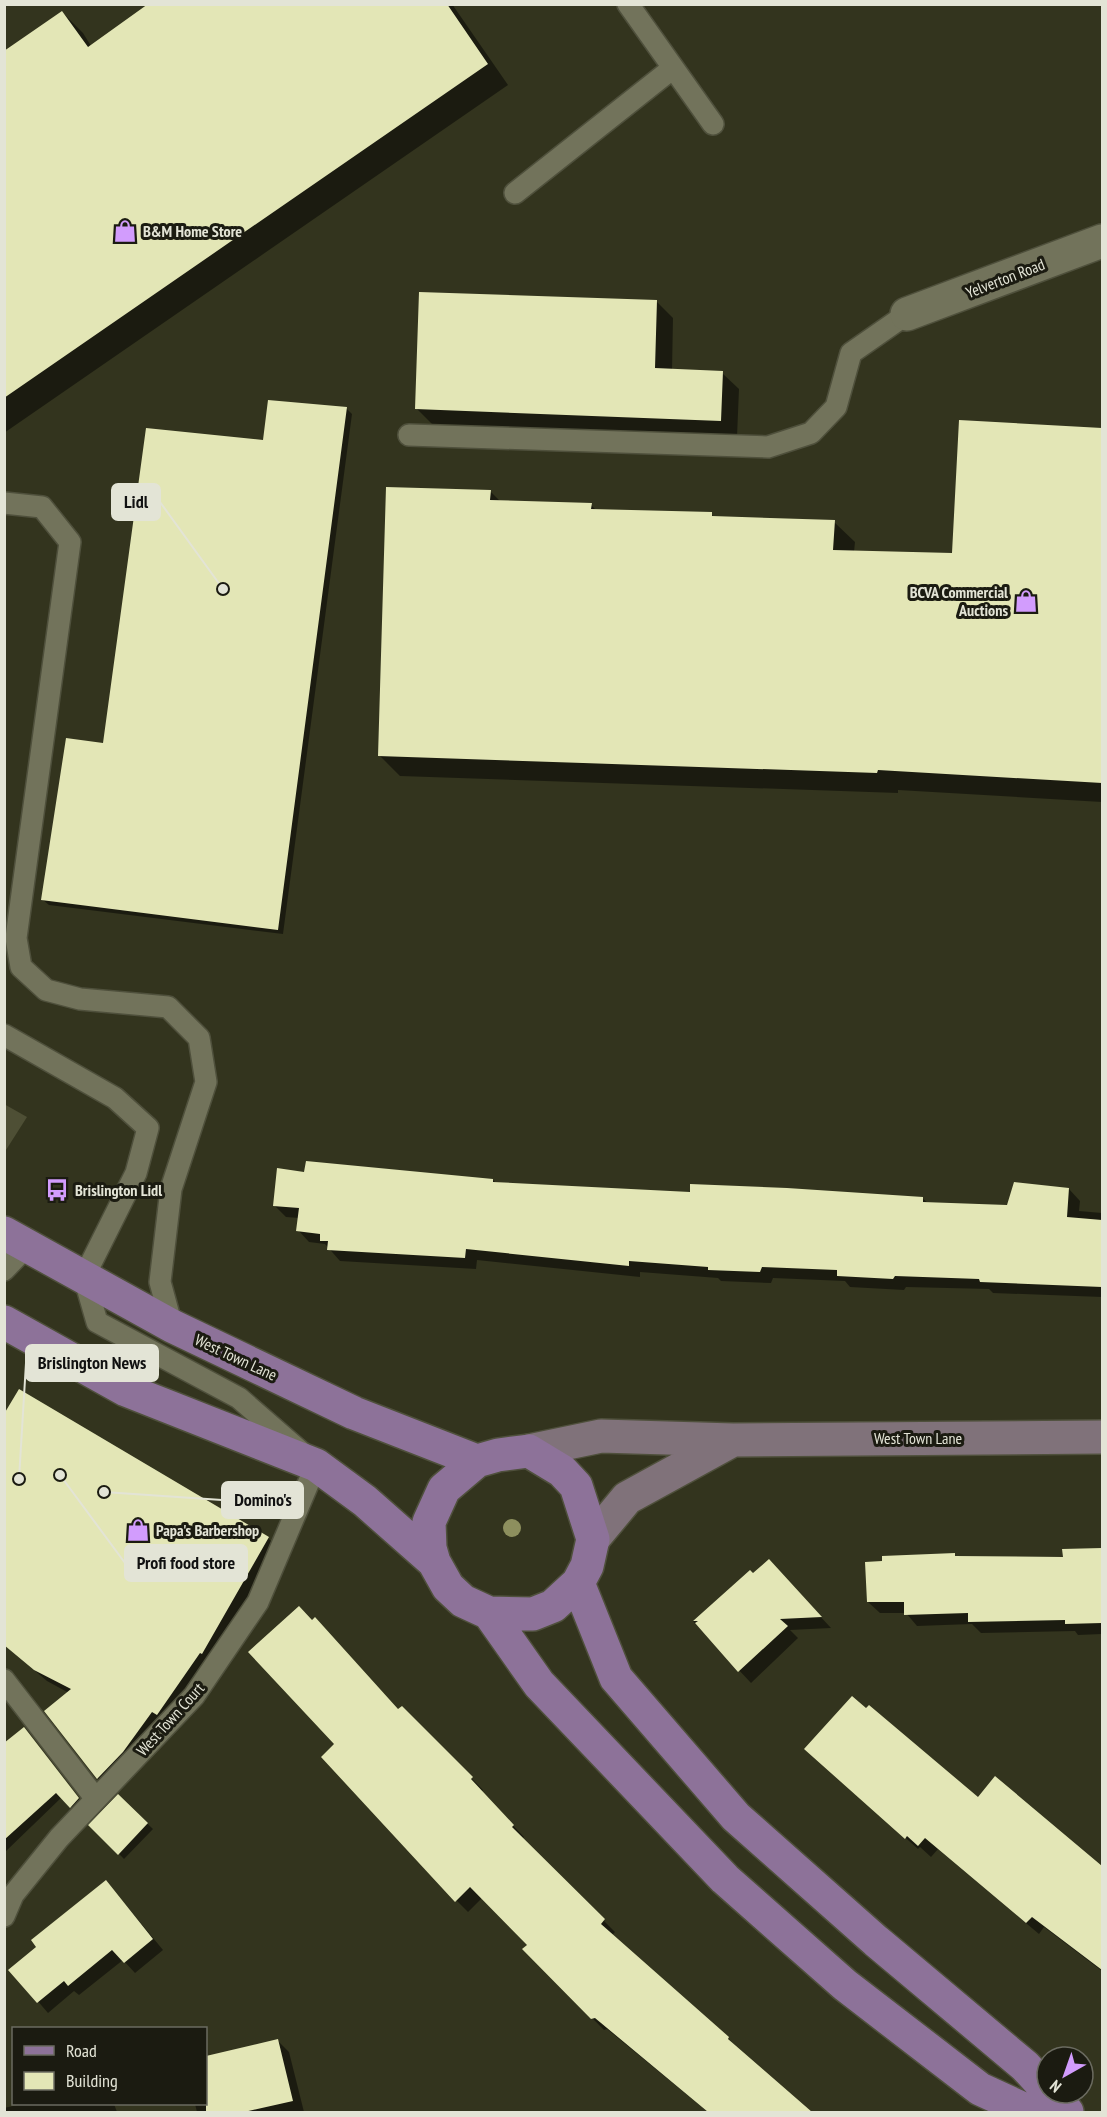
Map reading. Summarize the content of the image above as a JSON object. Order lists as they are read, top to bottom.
{
  "streets": {
    "main road": ["West Town Lane"],
    "street": ["Yelverton Road"],
    "lane": ["West Town Court"]
  },
  "places": {
    "shop": ["B&M Home Store", "BCVA Commercial Auctions", "Papa's Barbershop"],
    "other": [
      "Lidl",
      "Profi food store",
      "Brislington News",
      "Domino's"
    ],
    "bus stop": ["Brislington Lidl"]
  },
  "legend": ["Road", "Building"],
  "north": "bottom left"
}
